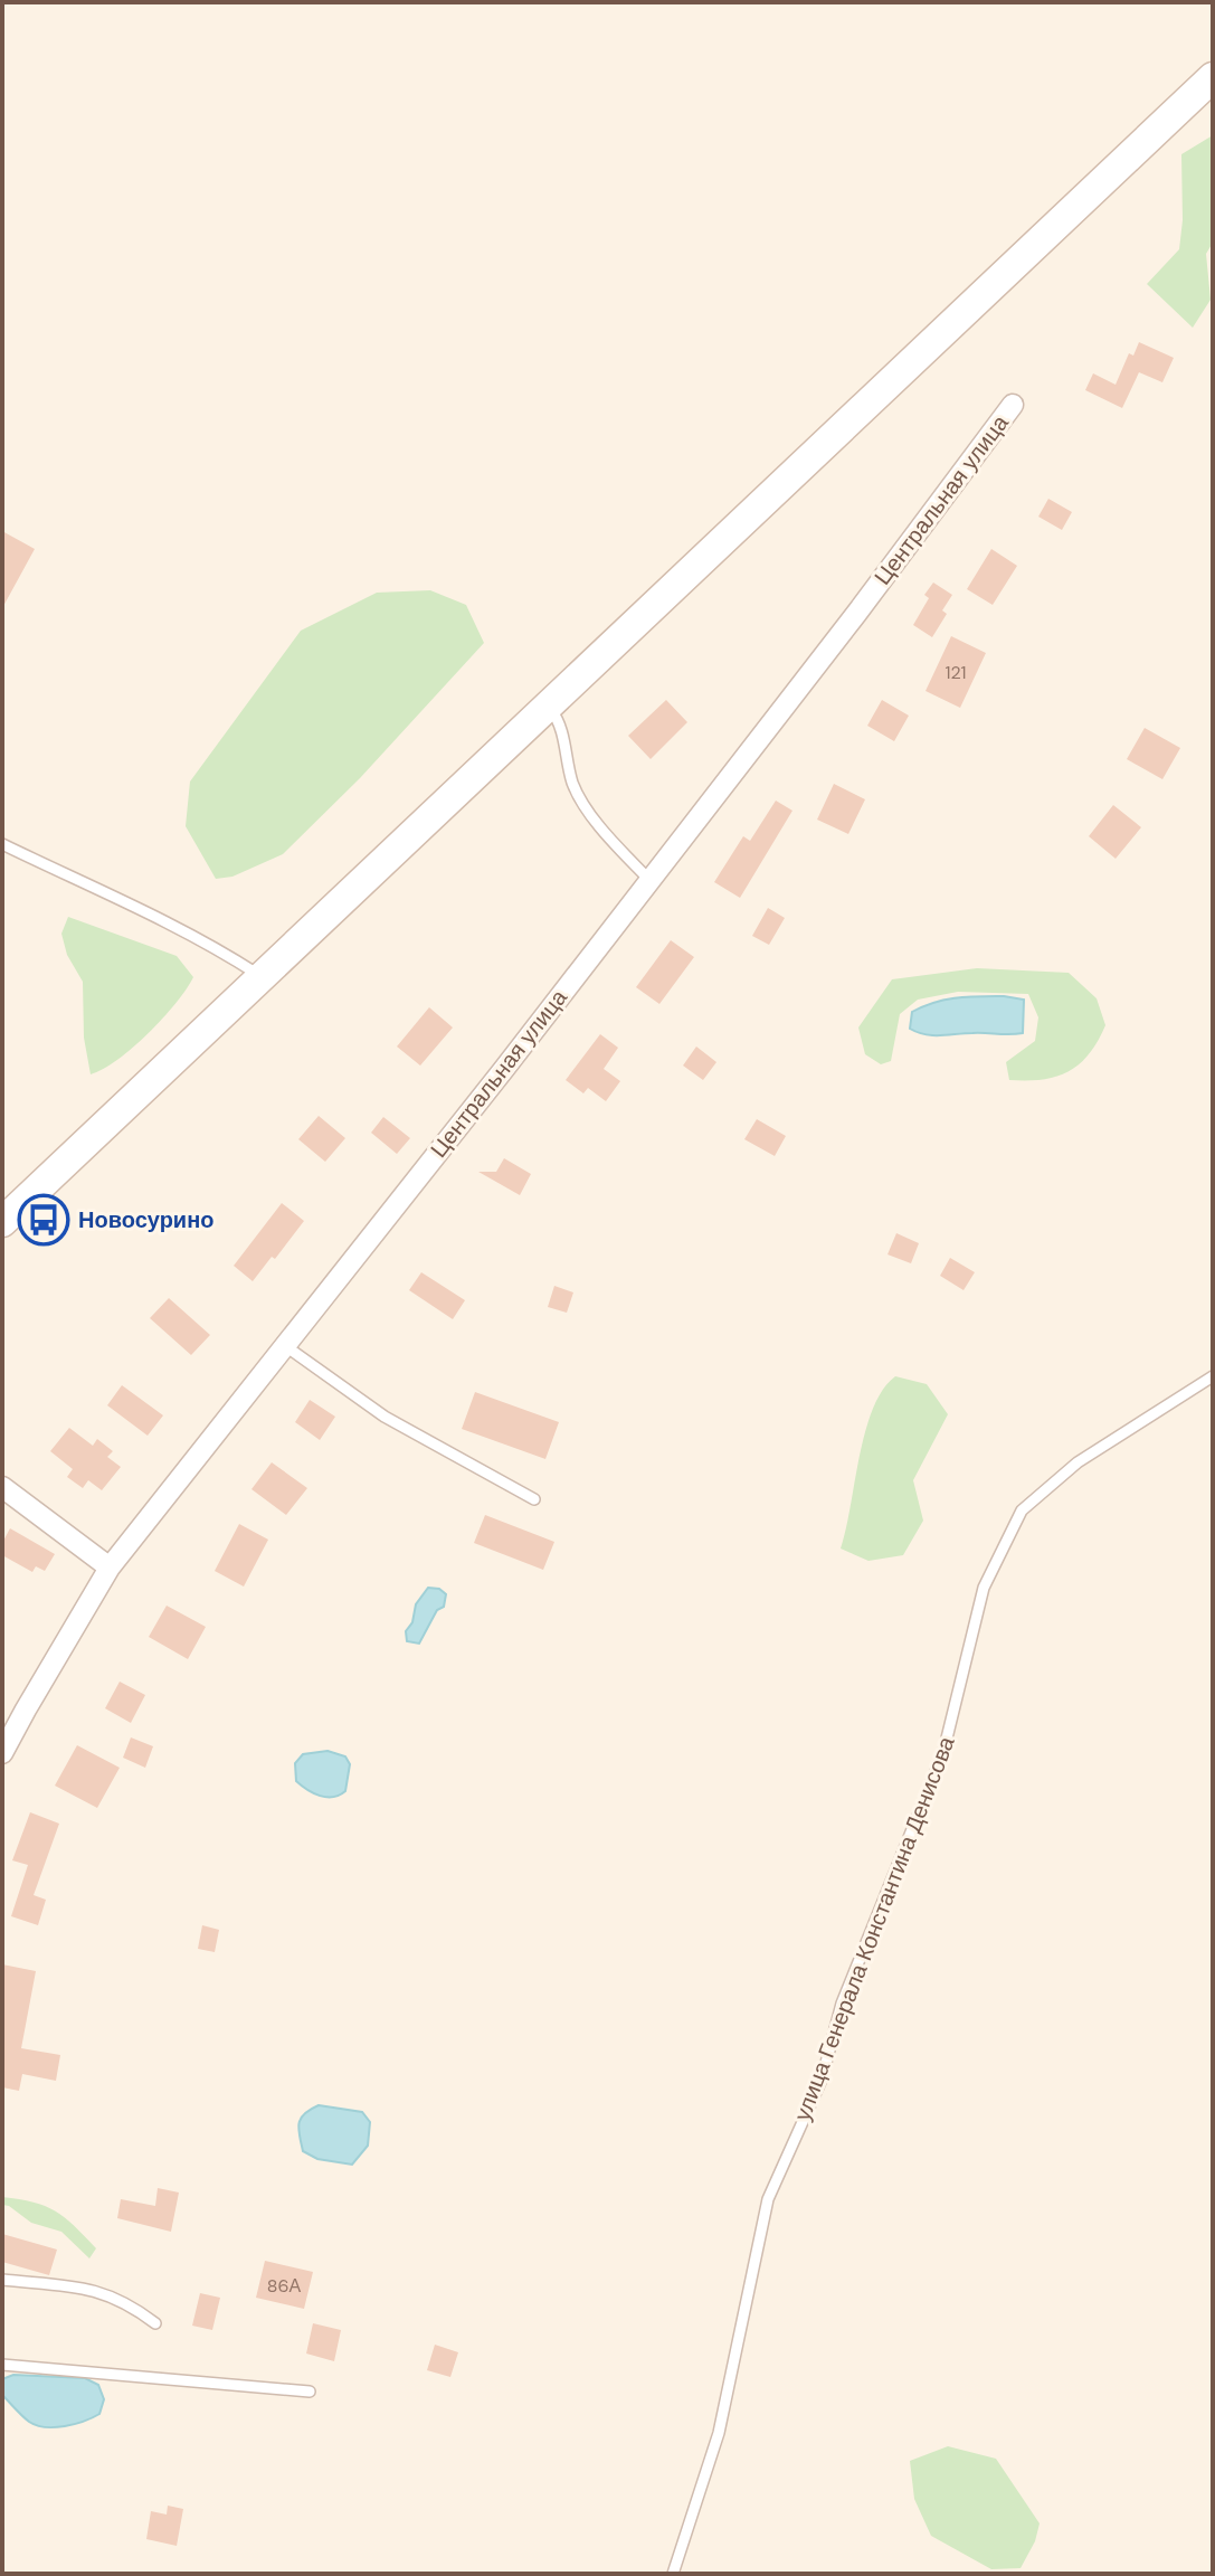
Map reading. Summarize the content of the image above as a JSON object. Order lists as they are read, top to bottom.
{
  "streets": {
    "street": ["Центральная улица"],
    "lane": ["улица Генерала Константина Денисова"]
  },
  "places": {
    "bus stop": ["Новосурино"]
  },
  "house_numbers": ["121", "86А"]
}
